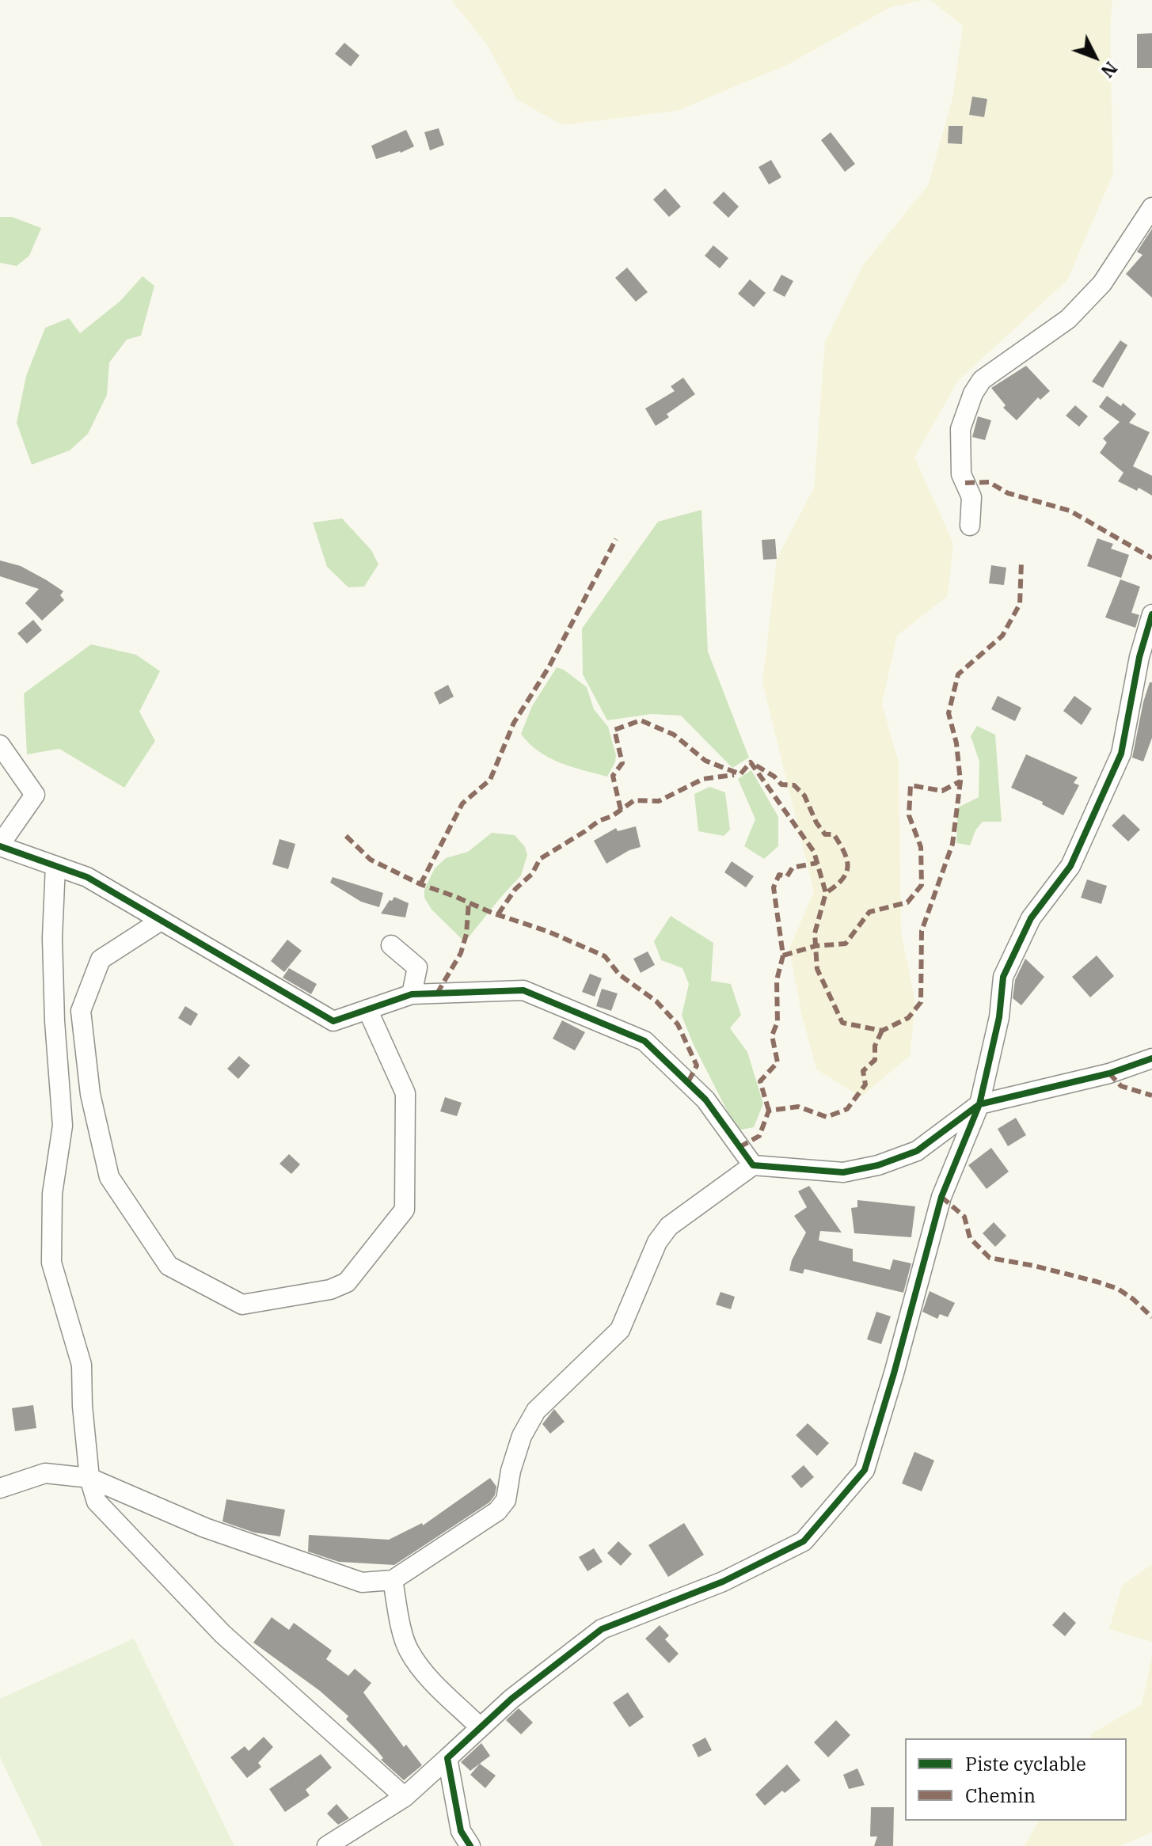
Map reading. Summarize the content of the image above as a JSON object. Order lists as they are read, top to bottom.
{
  "legend": ["Piste cyclable", "Chemin"],
  "north": "bottom right"
}
